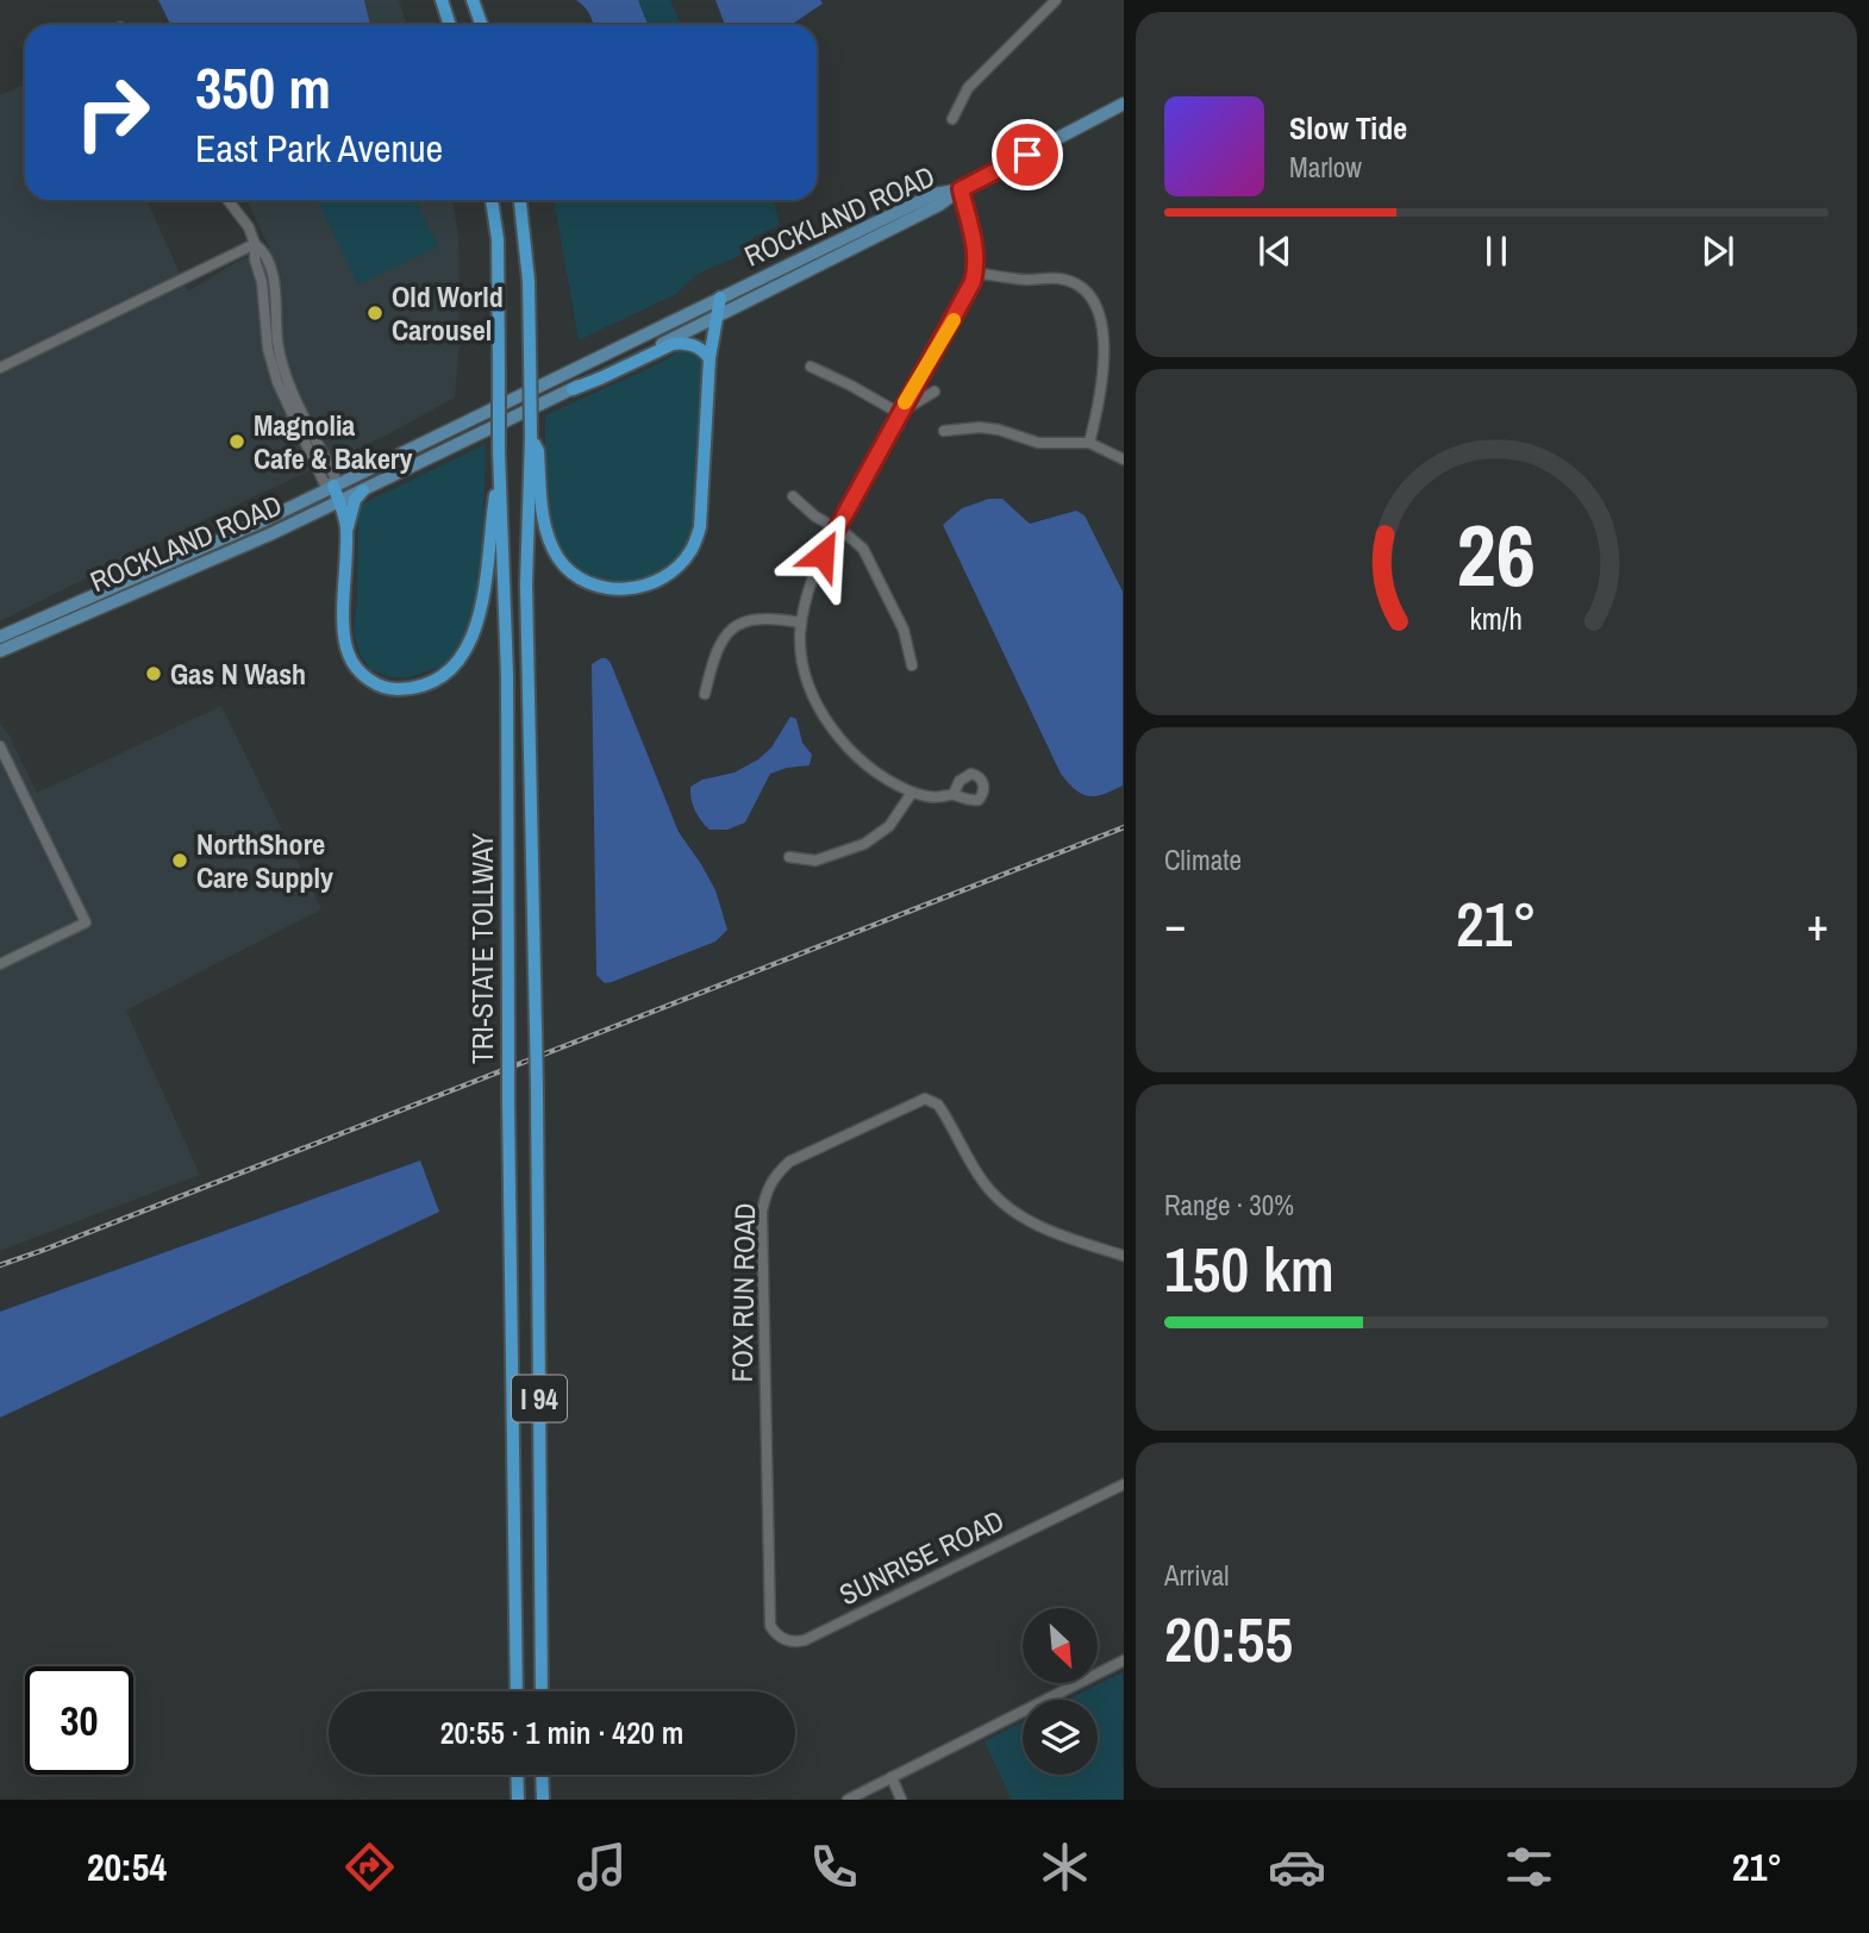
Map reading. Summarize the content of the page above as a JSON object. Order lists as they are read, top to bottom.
{
  "streets": {
    "highway": ["TRI-STATE TOLLWAY", "I 94"],
    "main road": ["ROCKLAND ROAD"],
    "street": ["FOX RUN ROAD", "SUNRISE ROAD"]
  },
  "crossings": [
    ["FOX RUN ROAD", "SUNRISE ROAD"]
  ],
  "places": [
    "Old World Carousel",
    "Magnolia Cafe & Bakery",
    "Gas N Wash",
    "NorthShore Care Supply"
  ],
  "north": "bottom right",
  "page": {
    "turn": ["350 m", "East Park Avenue"],
    "song": ["Slow Tide", "Marlow"],
    "tile": [
      "Climate",
      ["Range · 30%", "150 km"],
      ["Arrival", "20:55"]
    ],
    "heat": ["−", "21°", "+"],
    "limit": "30",
    "trip": "20:55 · 1 min · 420 m",
    "tabs": ["20:54", "21°"],
    "gauge": ["26", "km/h"]
  }
}
